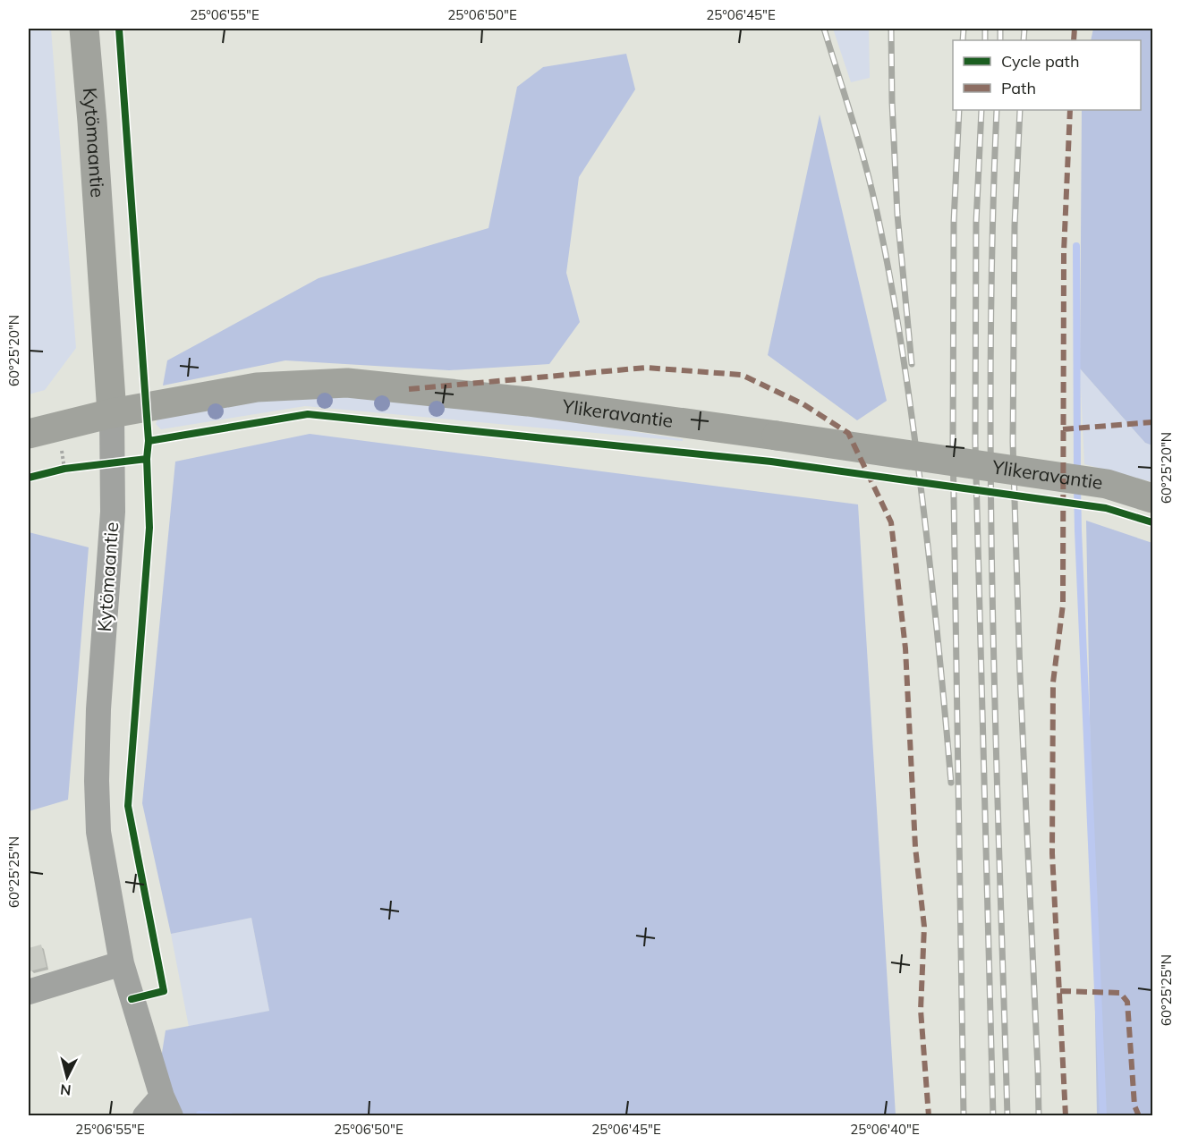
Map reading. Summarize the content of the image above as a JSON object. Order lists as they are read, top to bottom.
{
  "streets": {
    "street": ["Kytömaantie", "Ylikeravantie"]
  },
  "crossings": [
    ["Kytömaantie", "Ylikeravantie"]
  ],
  "legend": ["Cycle path", "Path"],
  "north": "bottom",
  "coordinates": [
    "25°06'55\"E",
    "25°06'50\"E",
    "25°06'45\"E",
    "60°25'20\"N",
    "60°25'25\"N",
    "25°06'40\"E"
  ]
}
